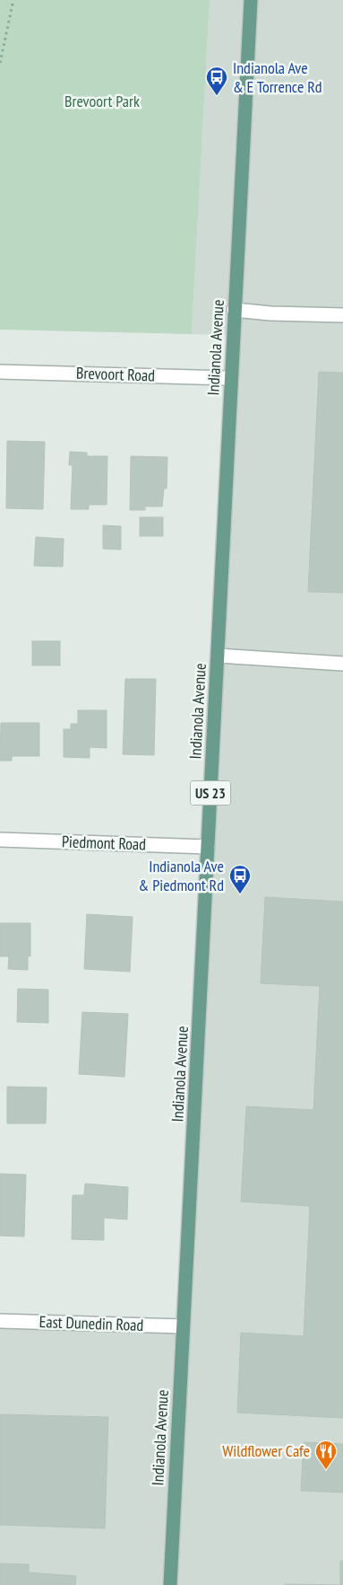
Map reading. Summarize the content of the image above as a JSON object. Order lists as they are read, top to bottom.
{
  "streets": {
    "main road": ["Indianola Avenue", "US 23"],
    "street": ["Brevoort Road", "Piedmont Road", "East Dunedin Road"]
  },
  "crossings": [
    ["Indianola Avenue", "Brevoort Road"],
    ["Indianola Avenue", "Piedmont Road"],
    ["Indianola Avenue", "East Dunedin Road"]
  ],
  "parks": ["Brevoort Park"],
  "places": {
    "bus stop": ["Indianola Ave & E Torrence Rd", "Indianola Ave & Piedmont Rd"],
    "restaurant": ["Wildflower Cafe"]
  }
}
